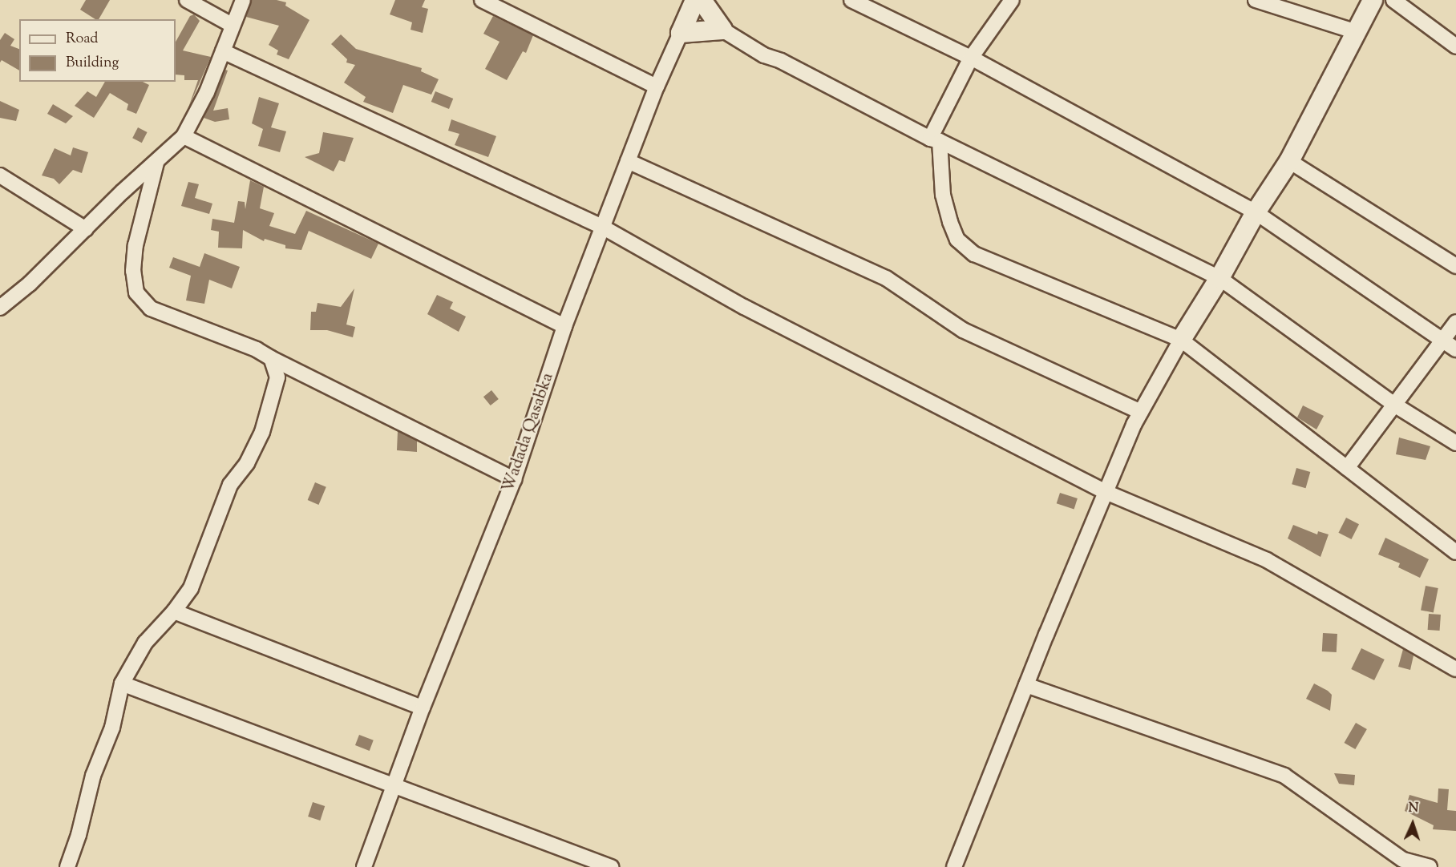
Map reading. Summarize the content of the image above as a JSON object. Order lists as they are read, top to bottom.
{
  "streets": {
    "street": ["Wadada Qasabka"]
  },
  "legend": ["Road", "Building"],
  "north": "top"
}
